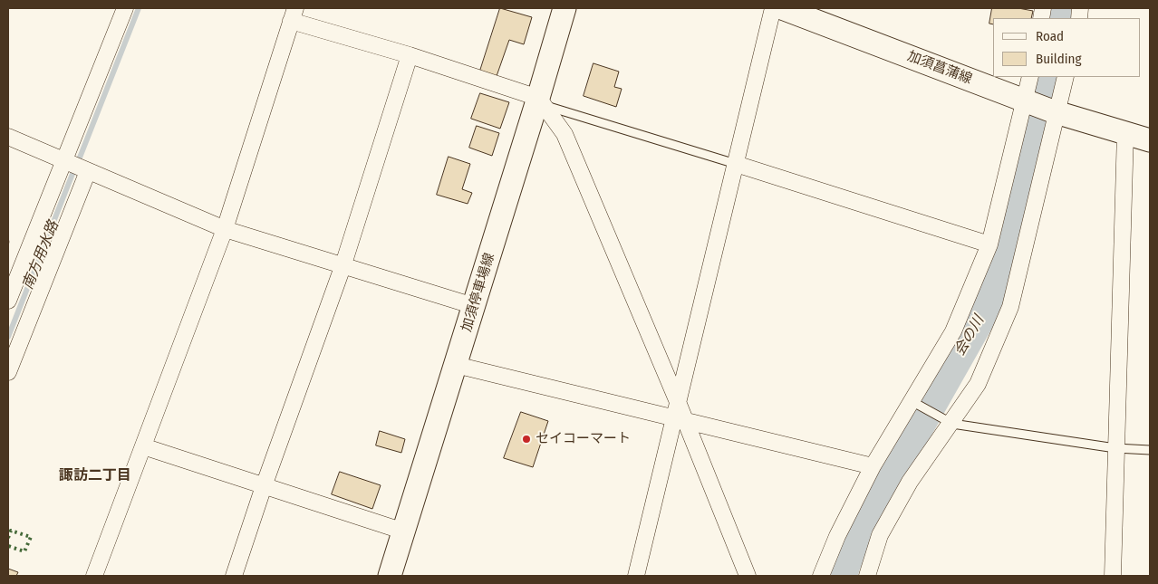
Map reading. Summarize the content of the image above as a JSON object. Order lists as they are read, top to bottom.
{
  "streets": {
    "main road": ["加須菖蒲線", "加須停車場線"]
  },
  "districts": ["諏訪二丁目"],
  "water": ["南方用水路", "会の川"],
  "places": ["セイコーマート"],
  "legend": ["Road", "Building"]
}
